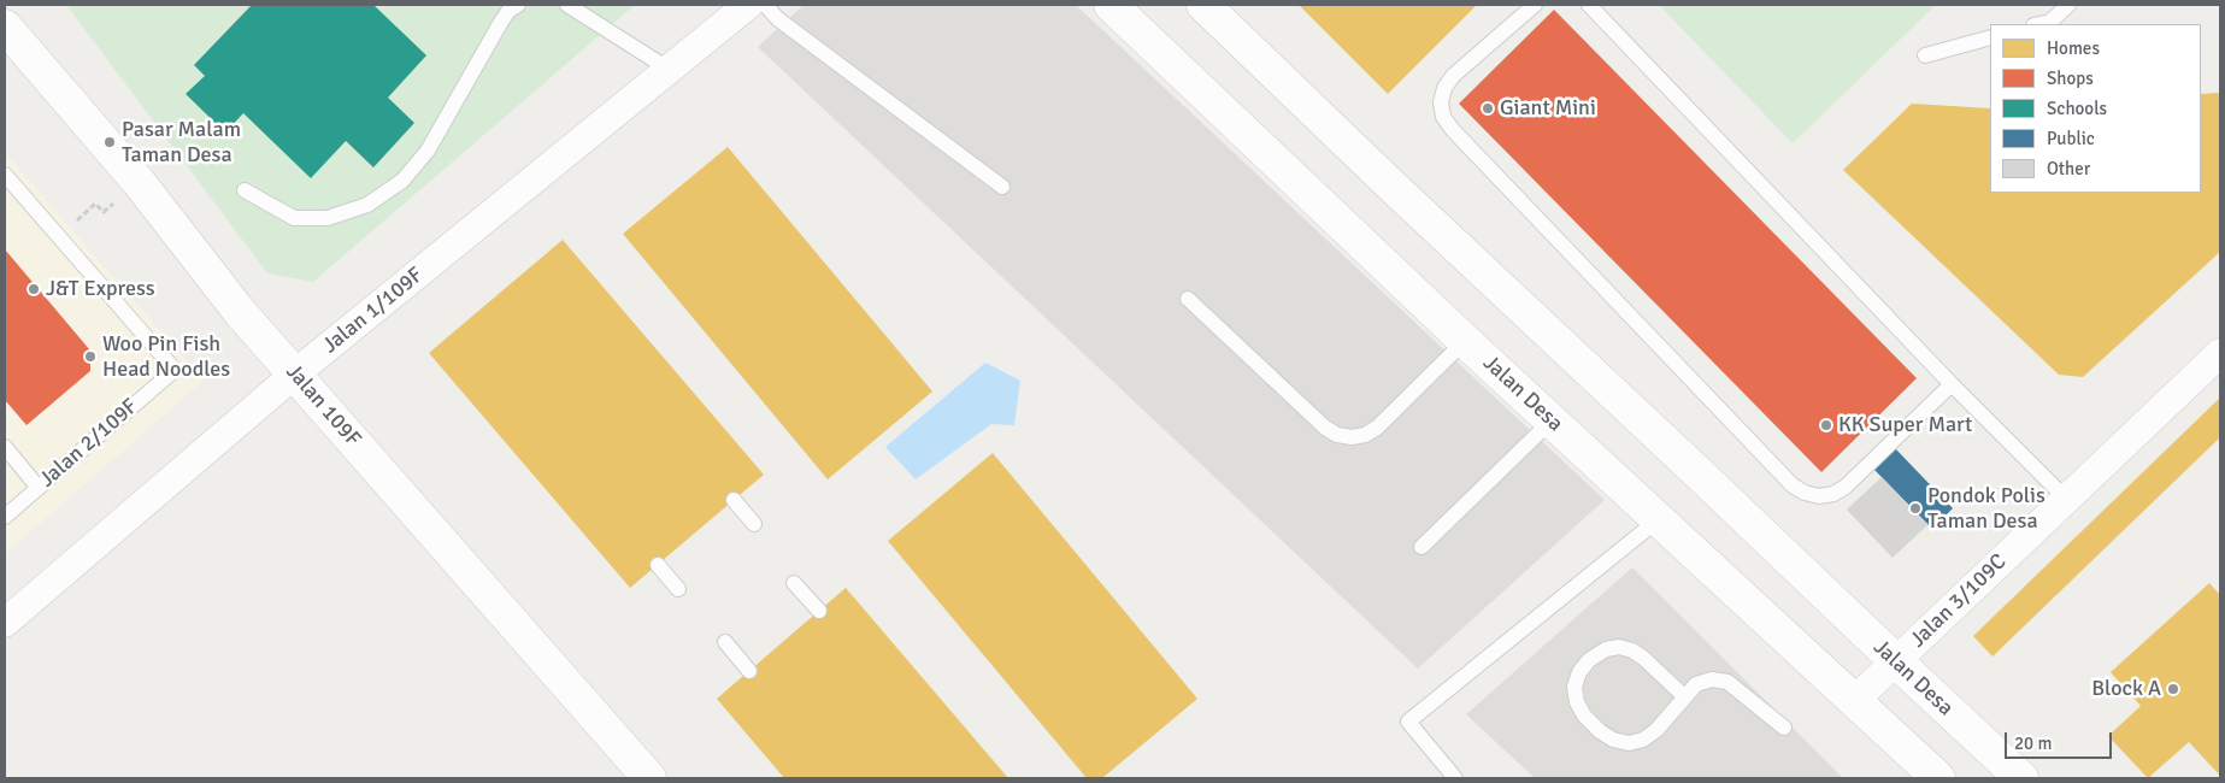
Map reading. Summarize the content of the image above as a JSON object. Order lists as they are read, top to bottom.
{
  "streets": {
    "main road": ["Jalan Desa", "Jalan 109F"],
    "street": ["Jalan 1/109F", "Jalan 3/109C"],
    "lane": ["Jalan 2/109F"]
  },
  "crossings": [
    ["Jalan 1/109F", "Jalan 109F"],
    ["Jalan Desa", "Jalan 3/109C"]
  ],
  "places": [
    "Giant Mini",
    "Pasar Malam Taman Desa",
    "J&T Express",
    "Woo Pin Fish Head Noodles",
    "KK Super Mart",
    "Pondok Polis Taman Desa",
    "Block A"
  ],
  "legend": [
    "Homes",
    "Shops",
    "Schools",
    "Public",
    "Other"
  ],
  "scale_bar": "20 m"
}
